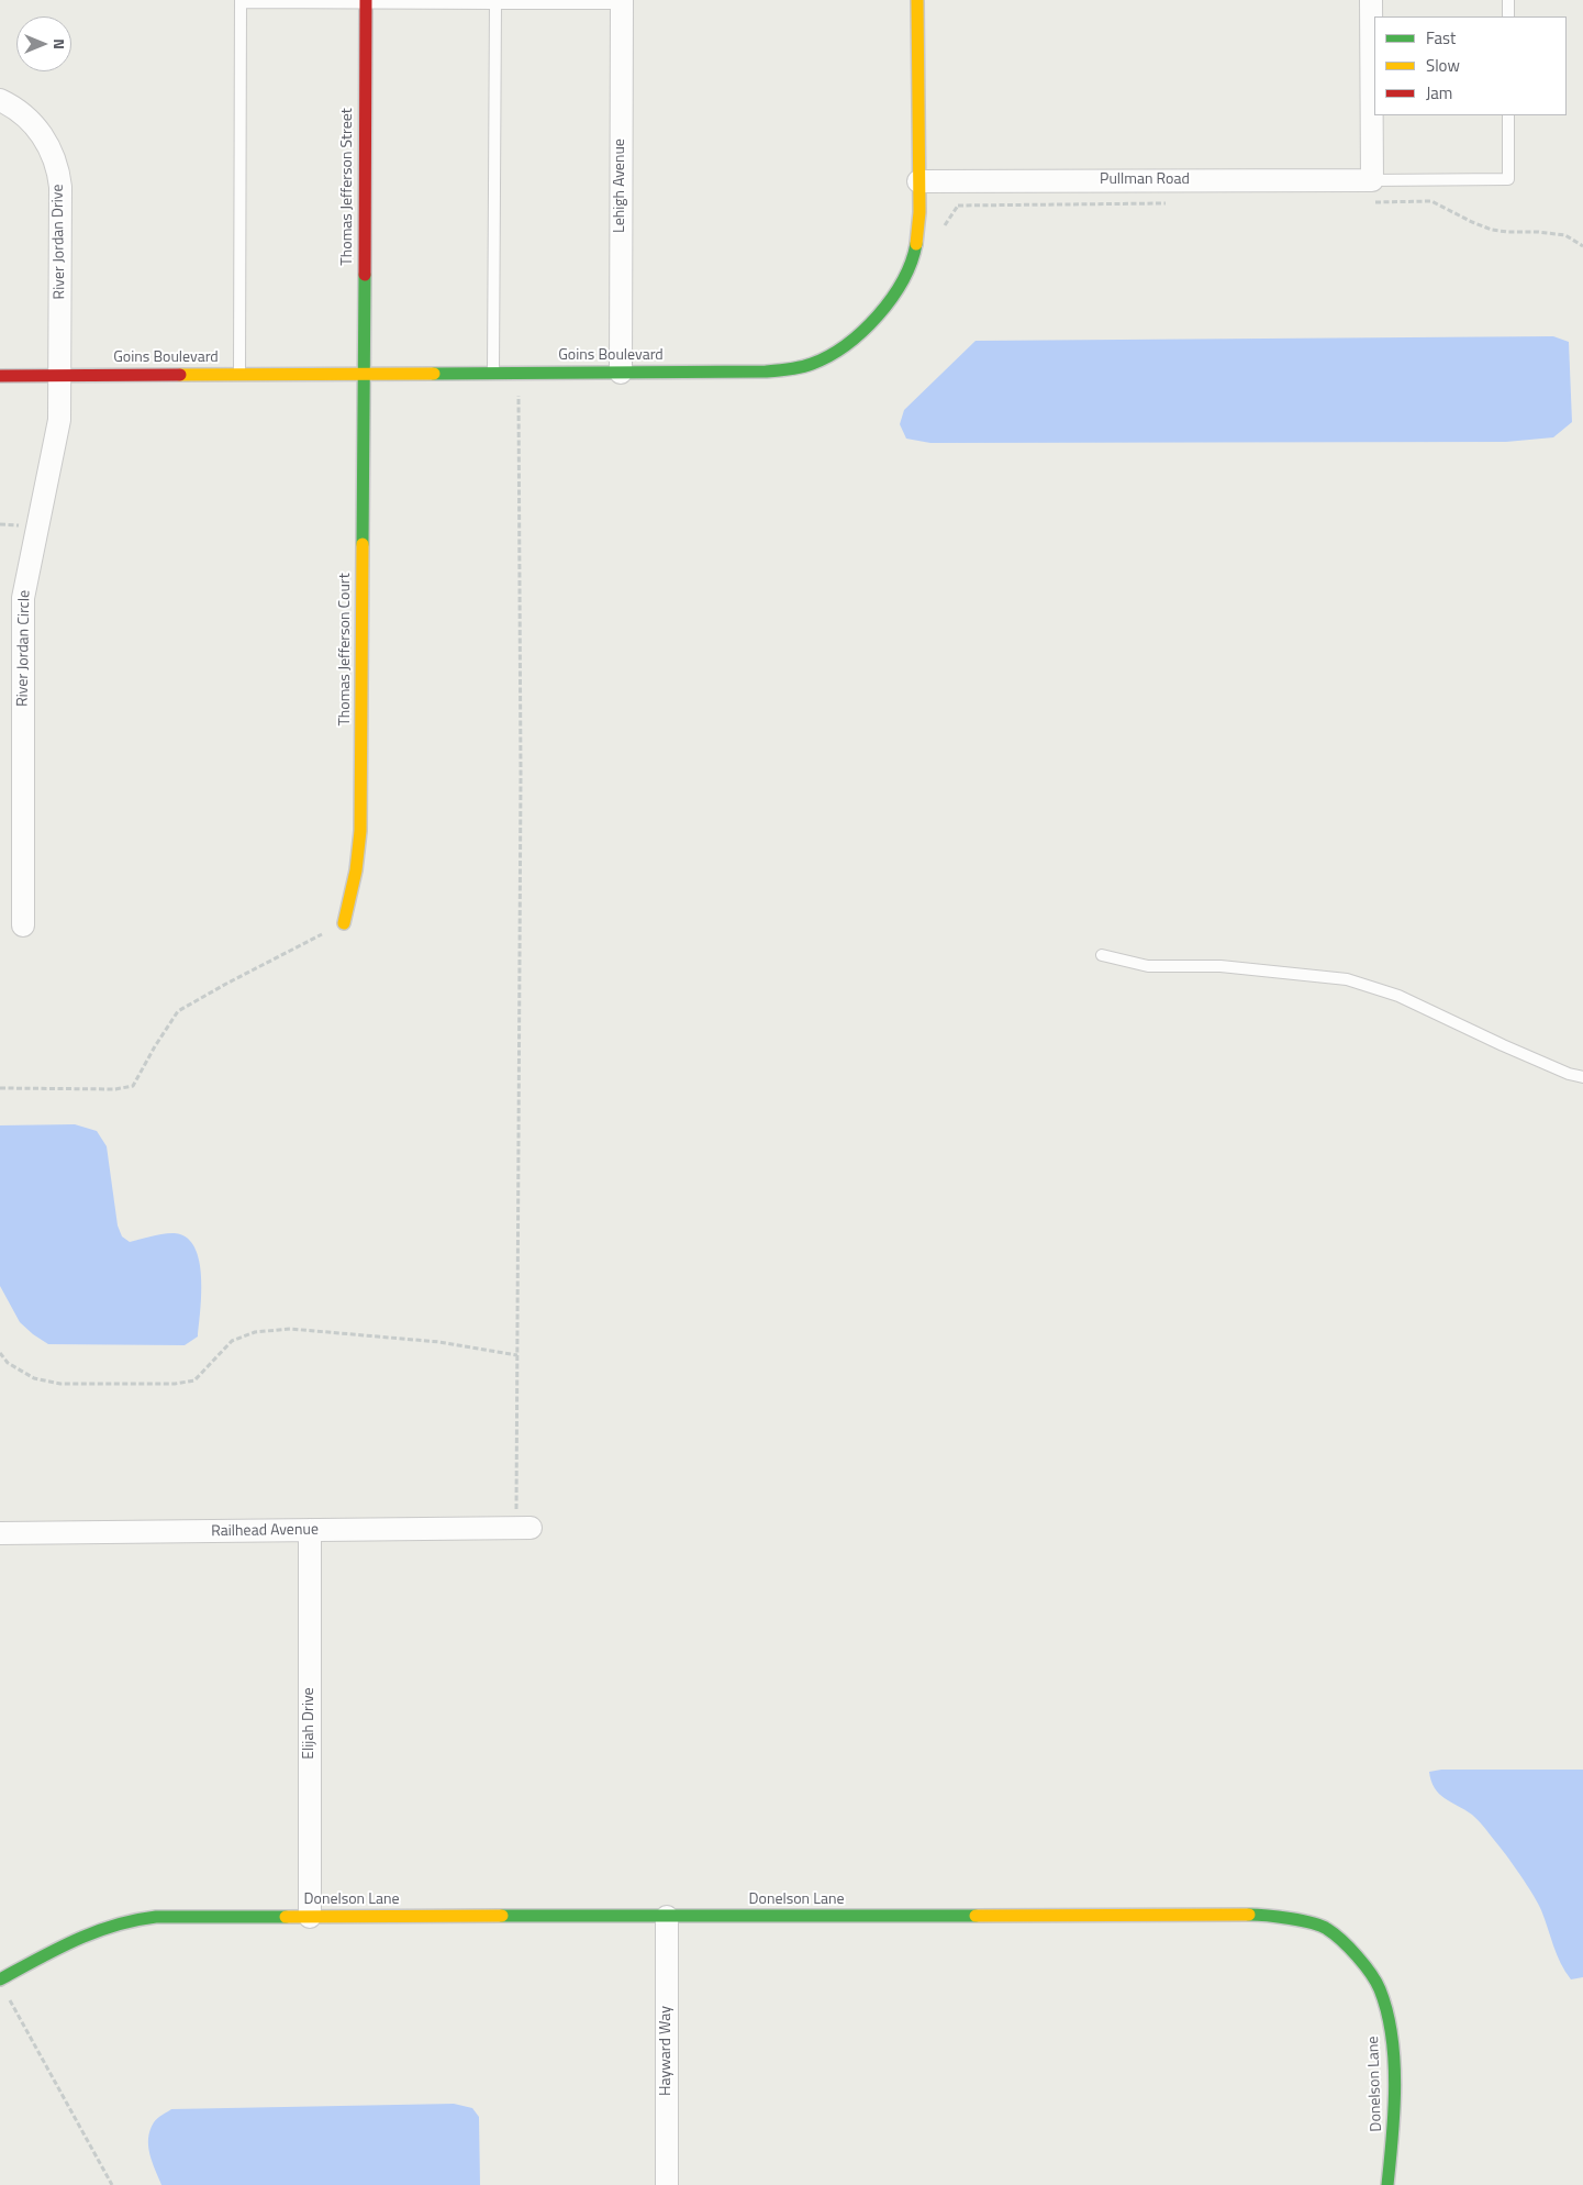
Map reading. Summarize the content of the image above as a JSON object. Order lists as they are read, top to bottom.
{
  "streets": {
    "street": [
      "Pullman Road",
      "Lehigh Avenue",
      "Thomas Jefferson Street",
      "River Jordan Drive",
      "Goins Boulevard",
      "River Jordan Circle",
      "Thomas Jefferson Court",
      "Railhead Avenue",
      "Elijah Drive",
      "Donelson Lane",
      "Hayward Way"
    ]
  },
  "crossings": [
    ["Pullman Road", "Goins Boulevard"],
    ["Lehigh Avenue", "Goins Boulevard"],
    ["Thomas Jefferson Street", "Goins Boulevard"],
    ["Thomas Jefferson Street", "Thomas Jefferson Court"],
    ["River Jordan Drive", "Goins Boulevard"],
    ["River Jordan Drive", "River Jordan Circle"],
    ["Goins Boulevard", "River Jordan Circle"],
    ["Goins Boulevard", "Thomas Jefferson Court"],
    ["Railhead Avenue", "Elijah Drive"],
    ["Elijah Drive", "Donelson Lane"],
    ["Donelson Lane", "Hayward Way"]
  ],
  "legend": ["Fast", "Slow", "Jam"],
  "north": "right"
}
